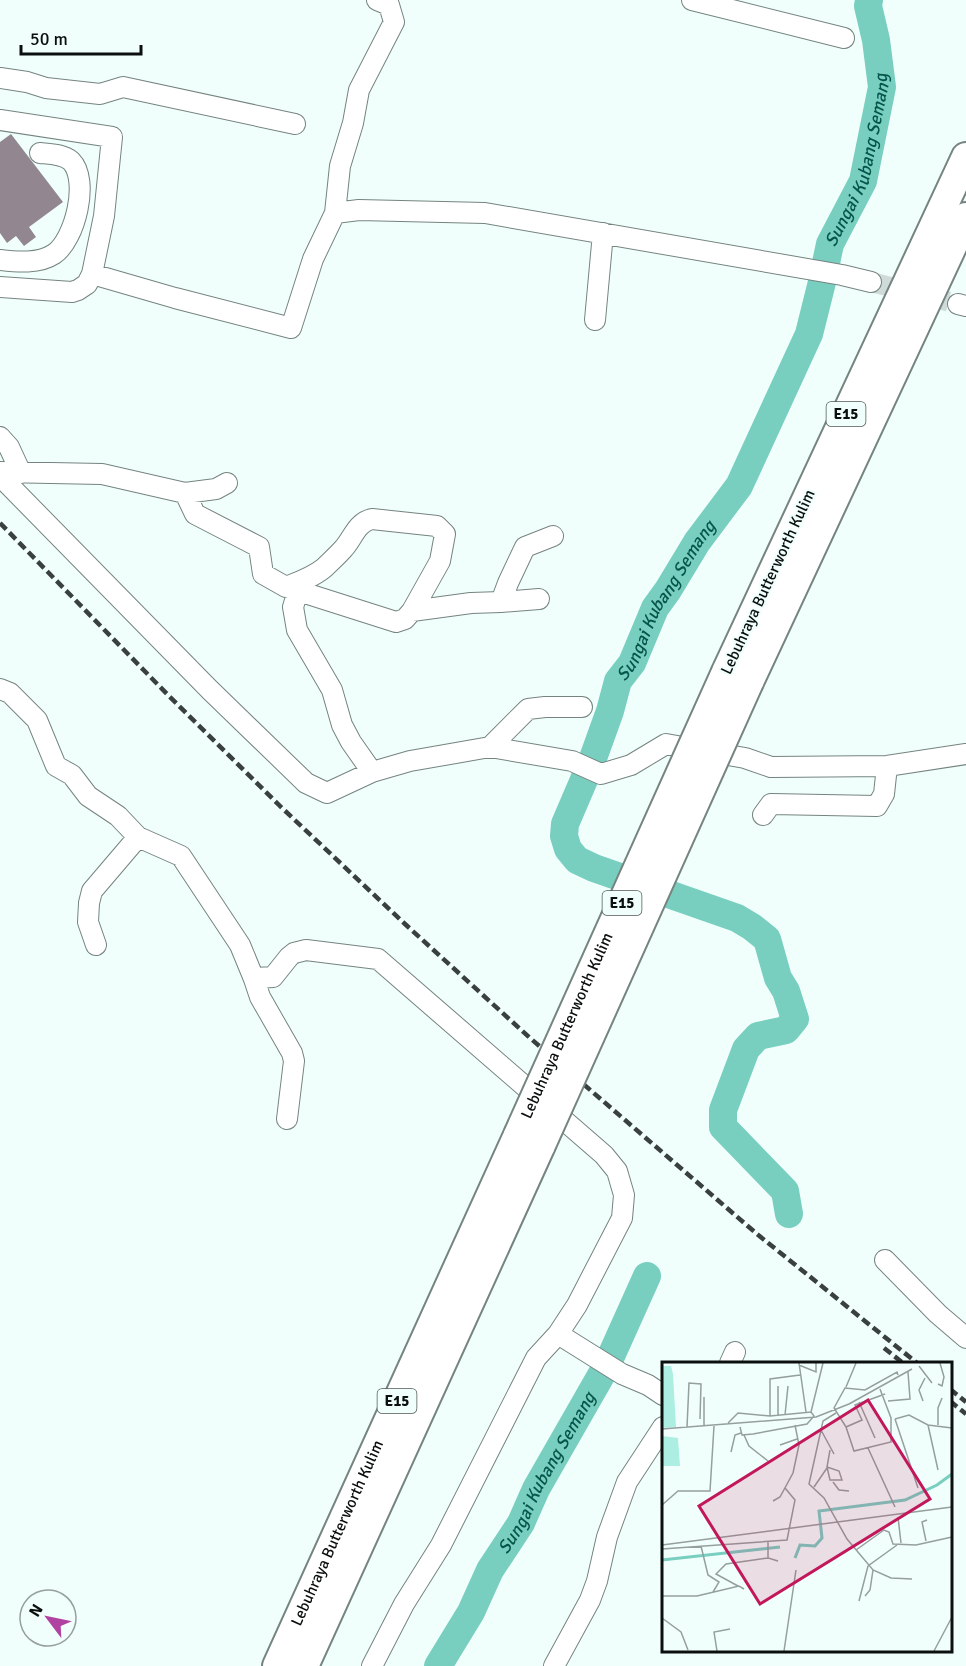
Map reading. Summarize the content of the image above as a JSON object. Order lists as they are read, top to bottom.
{
  "streets": {
    "highway": ["E15", "Lebuhraya Butterworth Kulim"]
  },
  "water": ["Sungai Kubang Semang"],
  "scale_bar": "50 m",
  "north": "top left"
}
